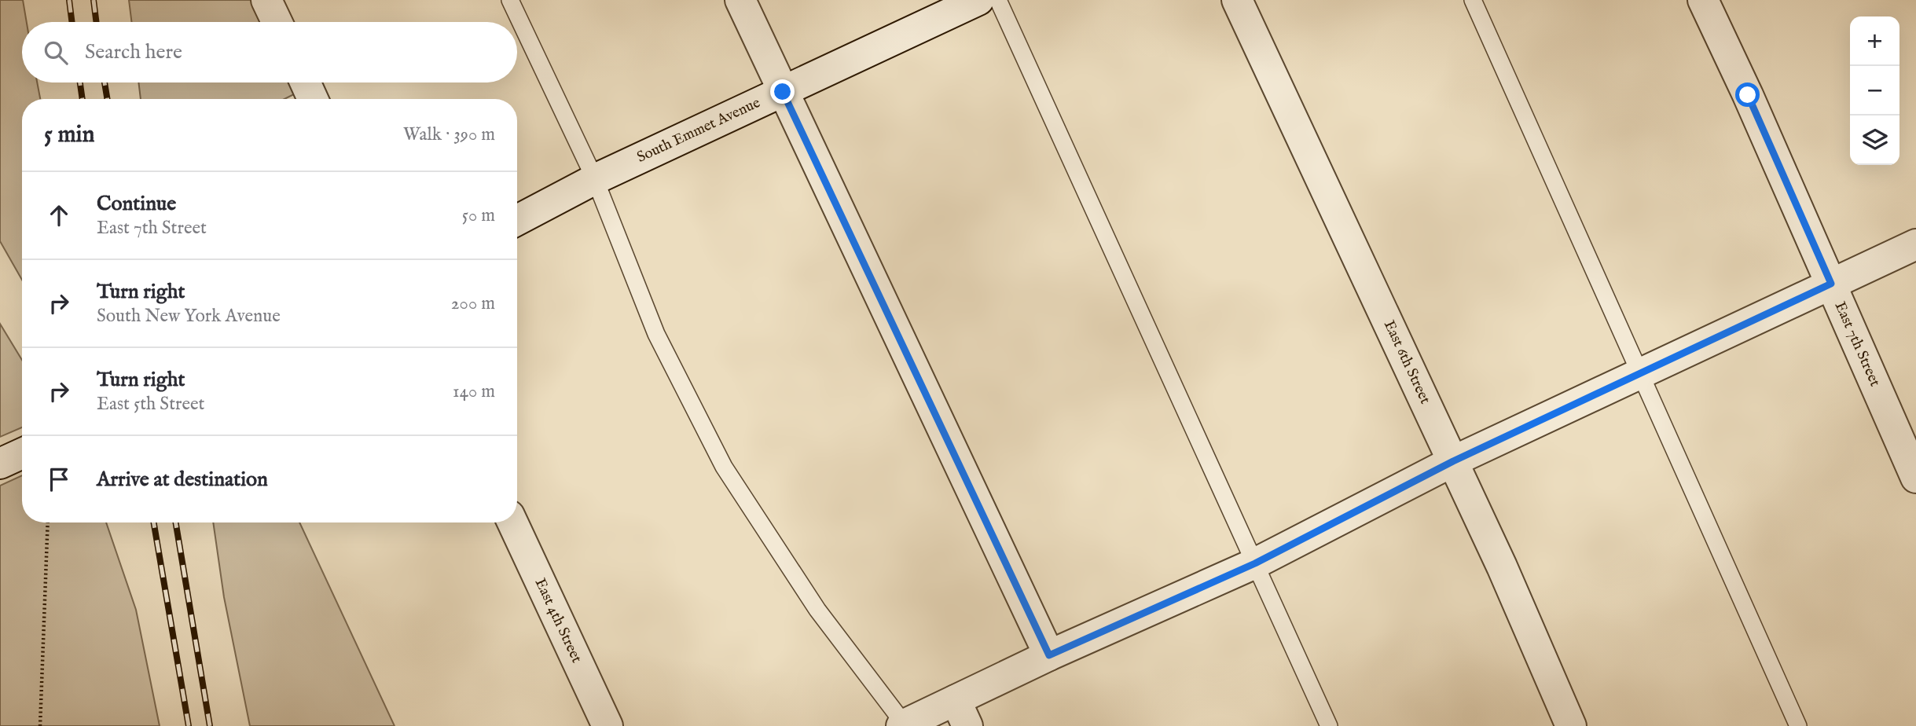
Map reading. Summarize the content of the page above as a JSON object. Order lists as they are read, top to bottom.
{
  "streets": {
    "street": [
      "South Emmet Avenue",
      "East 7th Street",
      "East 6th Street",
      "East 4th Street"
    ]
  },
  "page": {
    "map_buttons": ["+", "−"],
    "search": "Search here",
    "heading": ["5 min", "Walk · 390 m"],
    "list": [
      ["Continue", "East 7th Street", "50 m"],
      ["Turn right", "South New York Avenue", "200 m"],
      ["Turn right", "East 5th Street", "140 m"],
      "Arrive at destination"
    ]
  }
}
